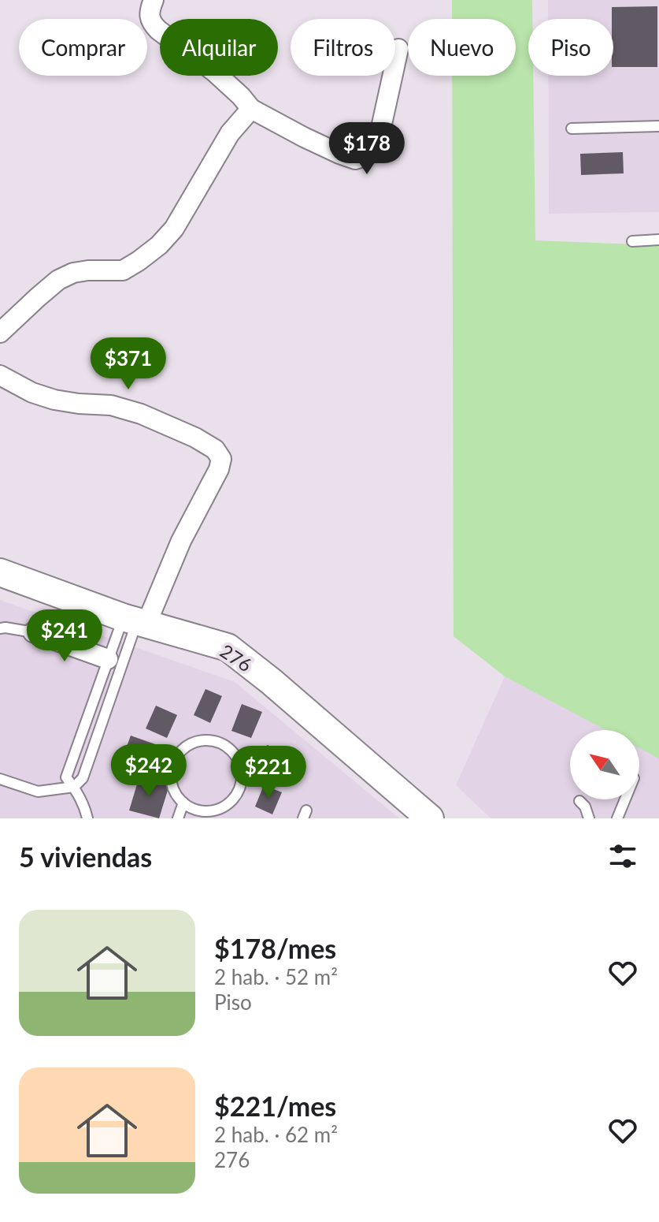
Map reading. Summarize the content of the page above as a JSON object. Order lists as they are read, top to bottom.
{
  "streets": {
    "main road": ["276"]
  },
  "north": "top left",
  "page": {
    "chip": [
      "Comprar",
      "Alquilar",
      "Filtros",
      "Nuevo",
      "Piso"
    ],
    "price": [
      "$178",
      "$371",
      "$241",
      "$242",
      "$221"
    ],
    "heading": "5 viviendas",
    "list": [
      {
        "name": "$178/mes",
        "note": "2 hab. · 52 m² · Piso"
      },
      {
        "name": "$221/mes",
        "note": "2 hab. · 62 m² · 276"
      }
    ]
  }
}
